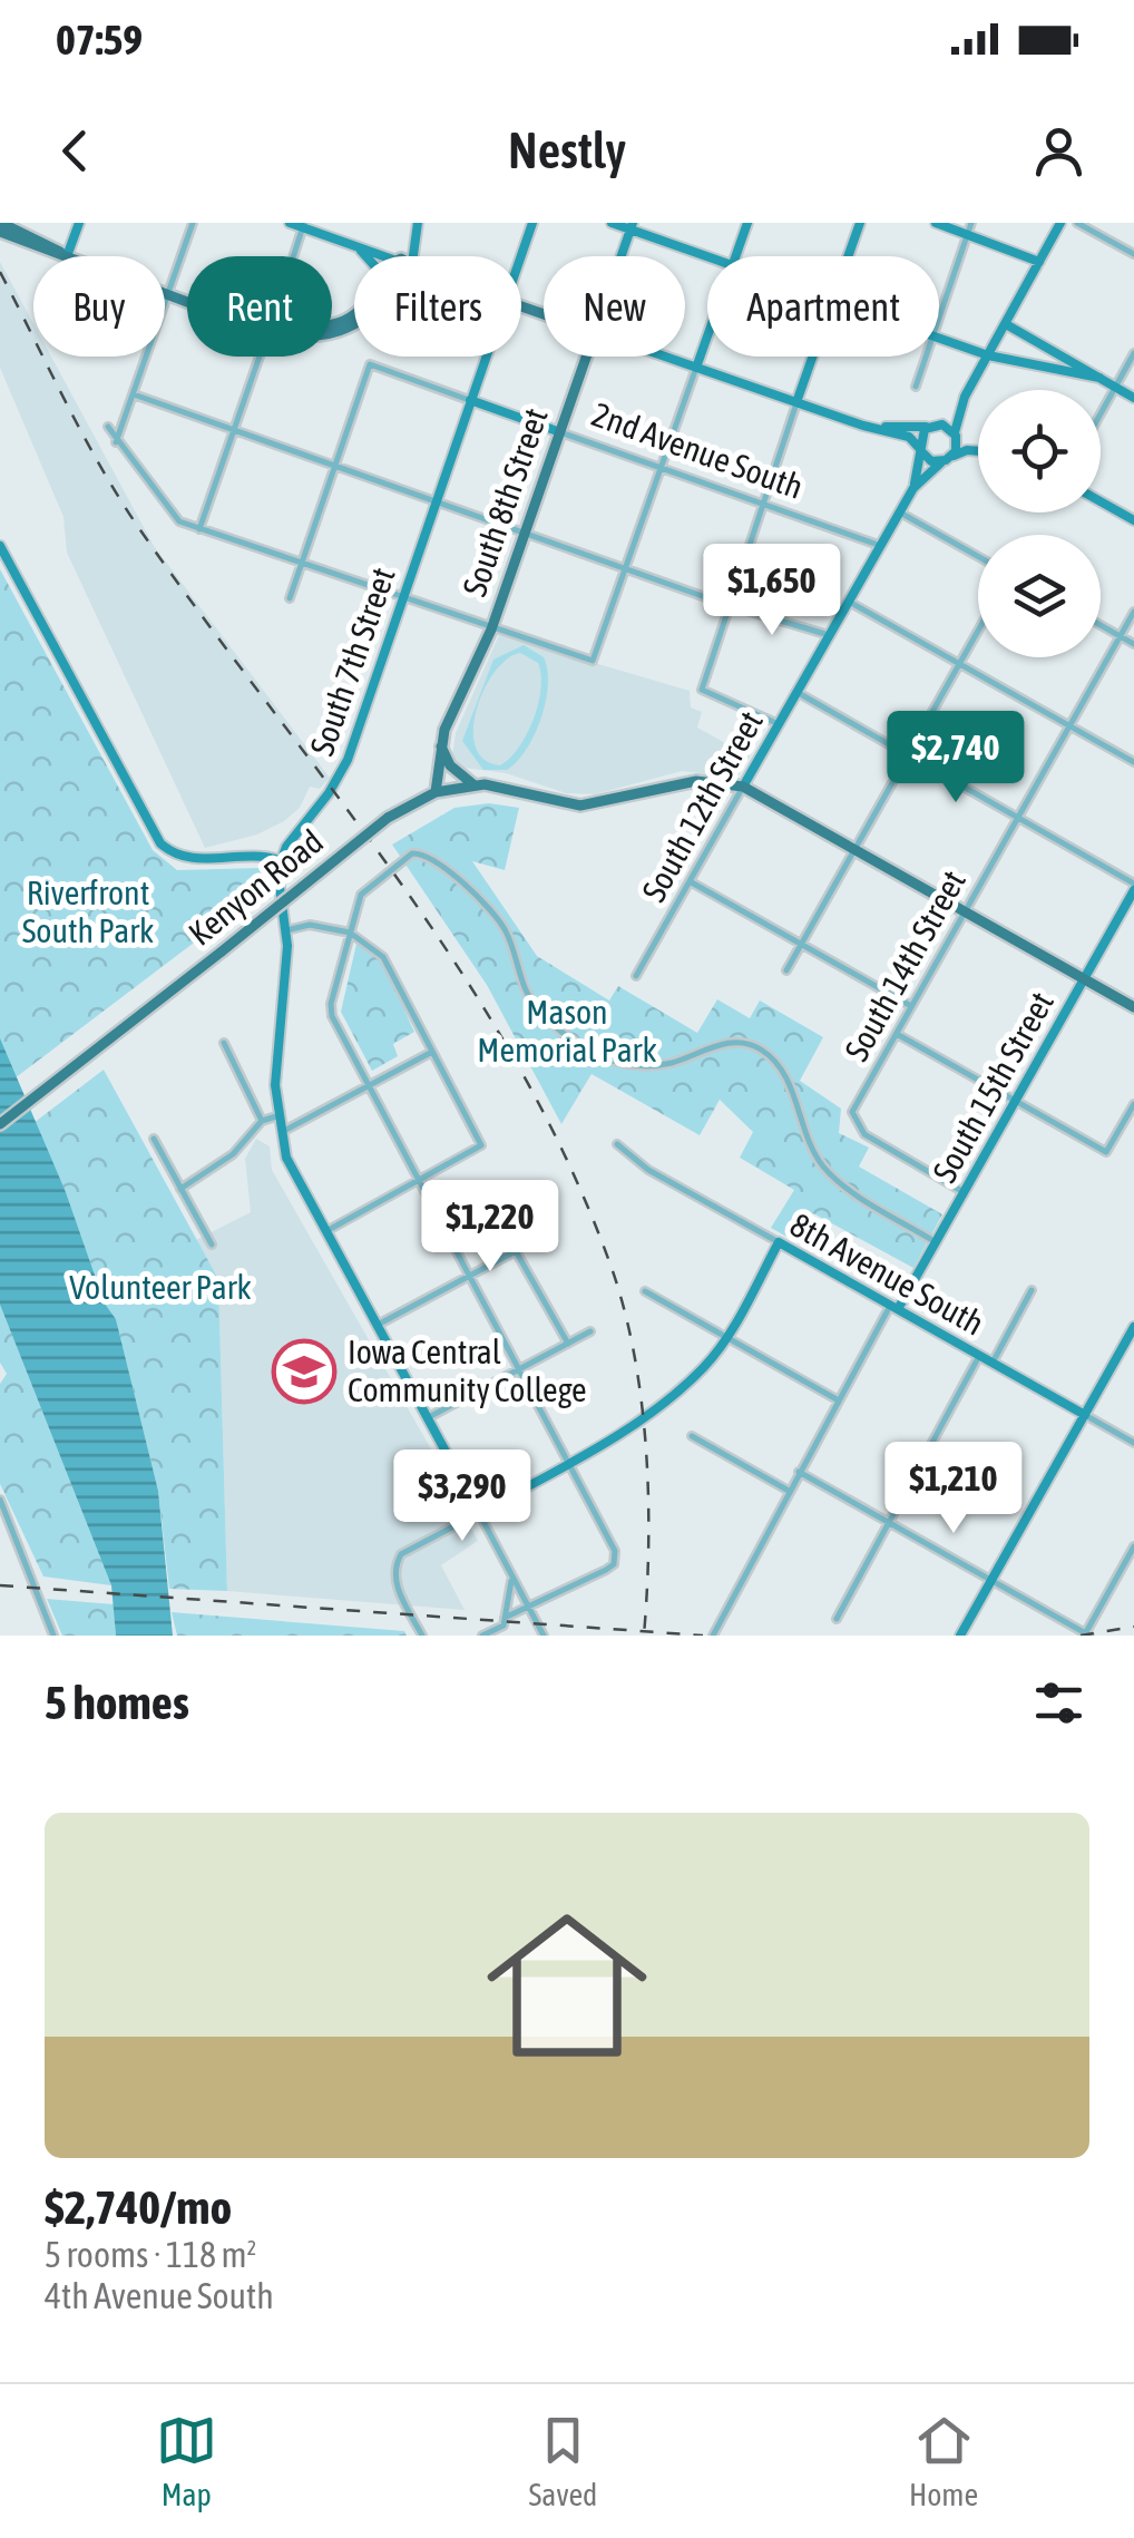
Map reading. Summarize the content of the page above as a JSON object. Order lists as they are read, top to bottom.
{
  "streets": {
    "main road": ["South 8th Street", "Kenyon Road"],
    "street": [
      "2nd Avenue South",
      "South 7th Street",
      "South 12th Street",
      "South 14th Street",
      "South 15th Street",
      "8th Avenue South"
    ]
  },
  "crossings": [
    ["2nd Avenue South", "South 8th Street"],
    ["2nd Avenue South", "South 7th Street"],
    ["2nd Avenue South", "South 12th Street"],
    ["South 8th Street", "Kenyon Road"],
    ["South 12th Street", "Kenyon Road"],
    ["South 14th Street", "South 15th Street"],
    ["South 15th Street", "8th Avenue South"]
  ],
  "parks": ["Riverfront South Park", "Mason Memorial Park", "Volunteer Park"],
  "places": {
    "school or university": ["Iowa Central Community College"]
  },
  "page": {
    "status": "07:59",
    "header": "Nestly",
    "chip": [
      "Buy",
      "Rent",
      "Filters",
      "New",
      "Apartment"
    ],
    "price": [
      "$1,650",
      "$2,740",
      "$1,220",
      "$1,210",
      "$3,290"
    ],
    "heading": "5 homes",
    "list": [
      {
        "name": "$2,740/mo",
        "note": "5 rooms · 118 m² · 4th Avenue South"
      }
    ],
    "tabs": ["Map", "Saved", "Home"]
  }
}
